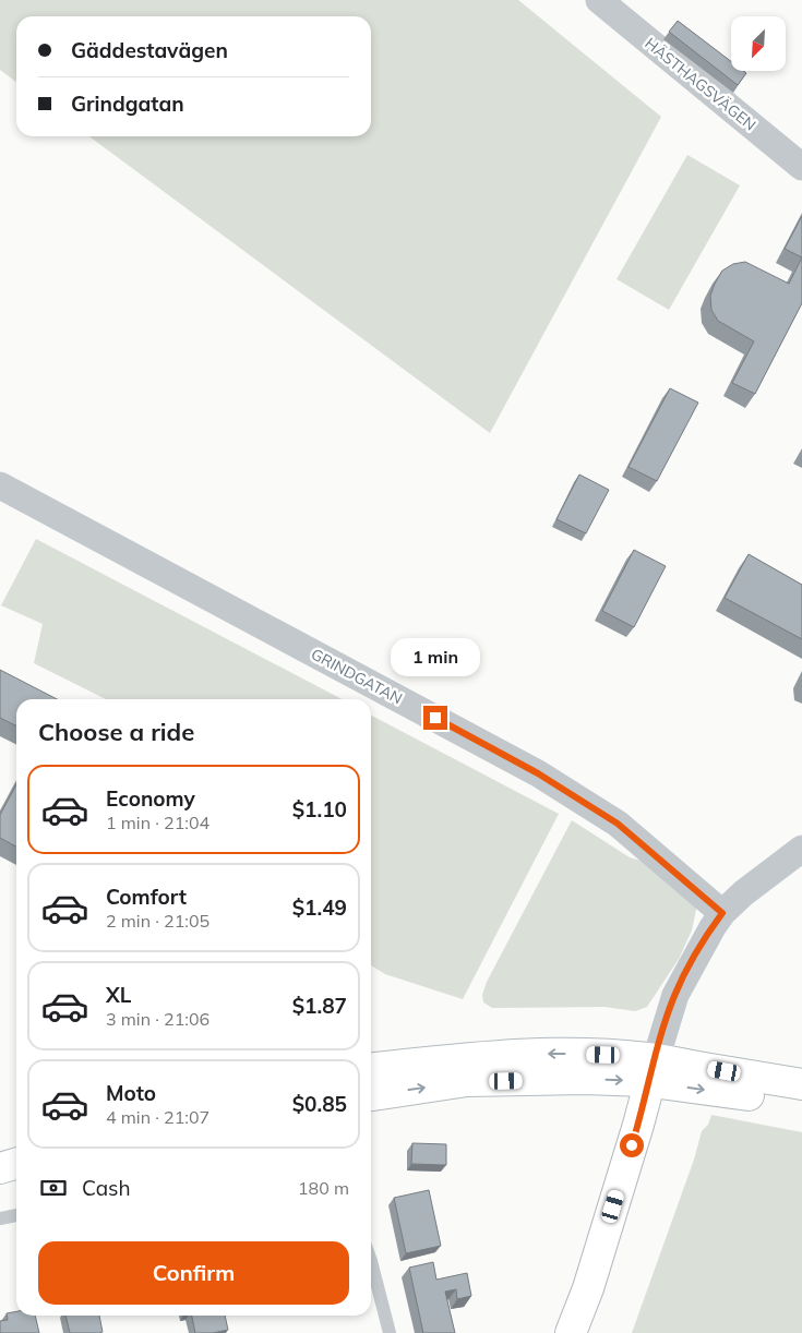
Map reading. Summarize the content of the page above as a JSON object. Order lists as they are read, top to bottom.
{
  "streets": {
    "street": ["HÄSTHAGSVÄGEN", "GRINDGATAN"]
  },
  "north": "bottom left",
  "page": {
    "banner": ["Gäddestavägen", "Grindgatan"],
    "bubble": "1 min",
    "heading": "Choose a ride",
    "list": [
      {
        "name": "Economy",
        "note": "1 min · 21:04",
        "value": "$1.10"
      },
      {
        "name": "Comfort",
        "note": "2 min · 21:05",
        "value": "$1.49"
      },
      {
        "name": "XL",
        "note": "3 min · 21:06",
        "value": "$1.87"
      },
      {
        "name": "Moto",
        "note": "4 min · 21:07",
        "value": "$0.85"
      }
    ],
    "pay": ["Cash", "180 m"],
    "buttons": "Confirm"
  }
}
